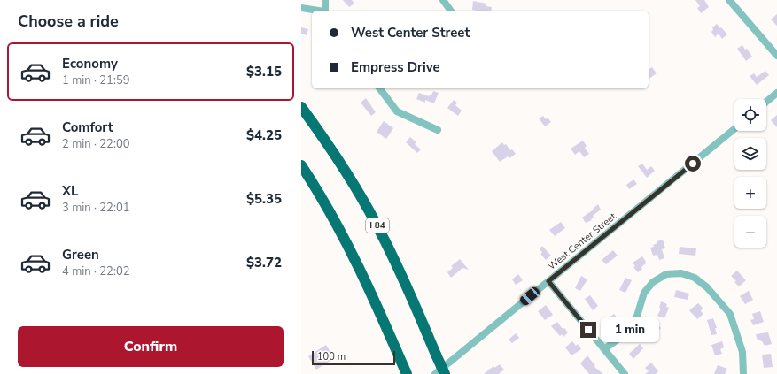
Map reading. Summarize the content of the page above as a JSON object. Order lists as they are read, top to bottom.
{
  "streets": {
    "highway": ["I 84"],
    "street": ["West Center Street"]
  },
  "scale_bar": "100 m",
  "page": {
    "heading": "Choose a ride",
    "banner": ["West Center Street", "Empress Drive"],
    "list": [
      {
        "name": "Economy",
        "note": "1 min · 21:59",
        "value": "$3.15"
      },
      {
        "name": "Comfort",
        "note": "2 min · 22:00",
        "value": "$4.25"
      },
      {
        "name": "XL",
        "note": "3 min · 22:01",
        "value": "$5.35"
      },
      {
        "name": "Green",
        "note": "4 min · 22:02",
        "value": "$3.72"
      }
    ],
    "map_buttons": ["+", "−"],
    "bubble": "1 min",
    "buttons": "Confirm",
    "scale": "100 m"
  }
}
